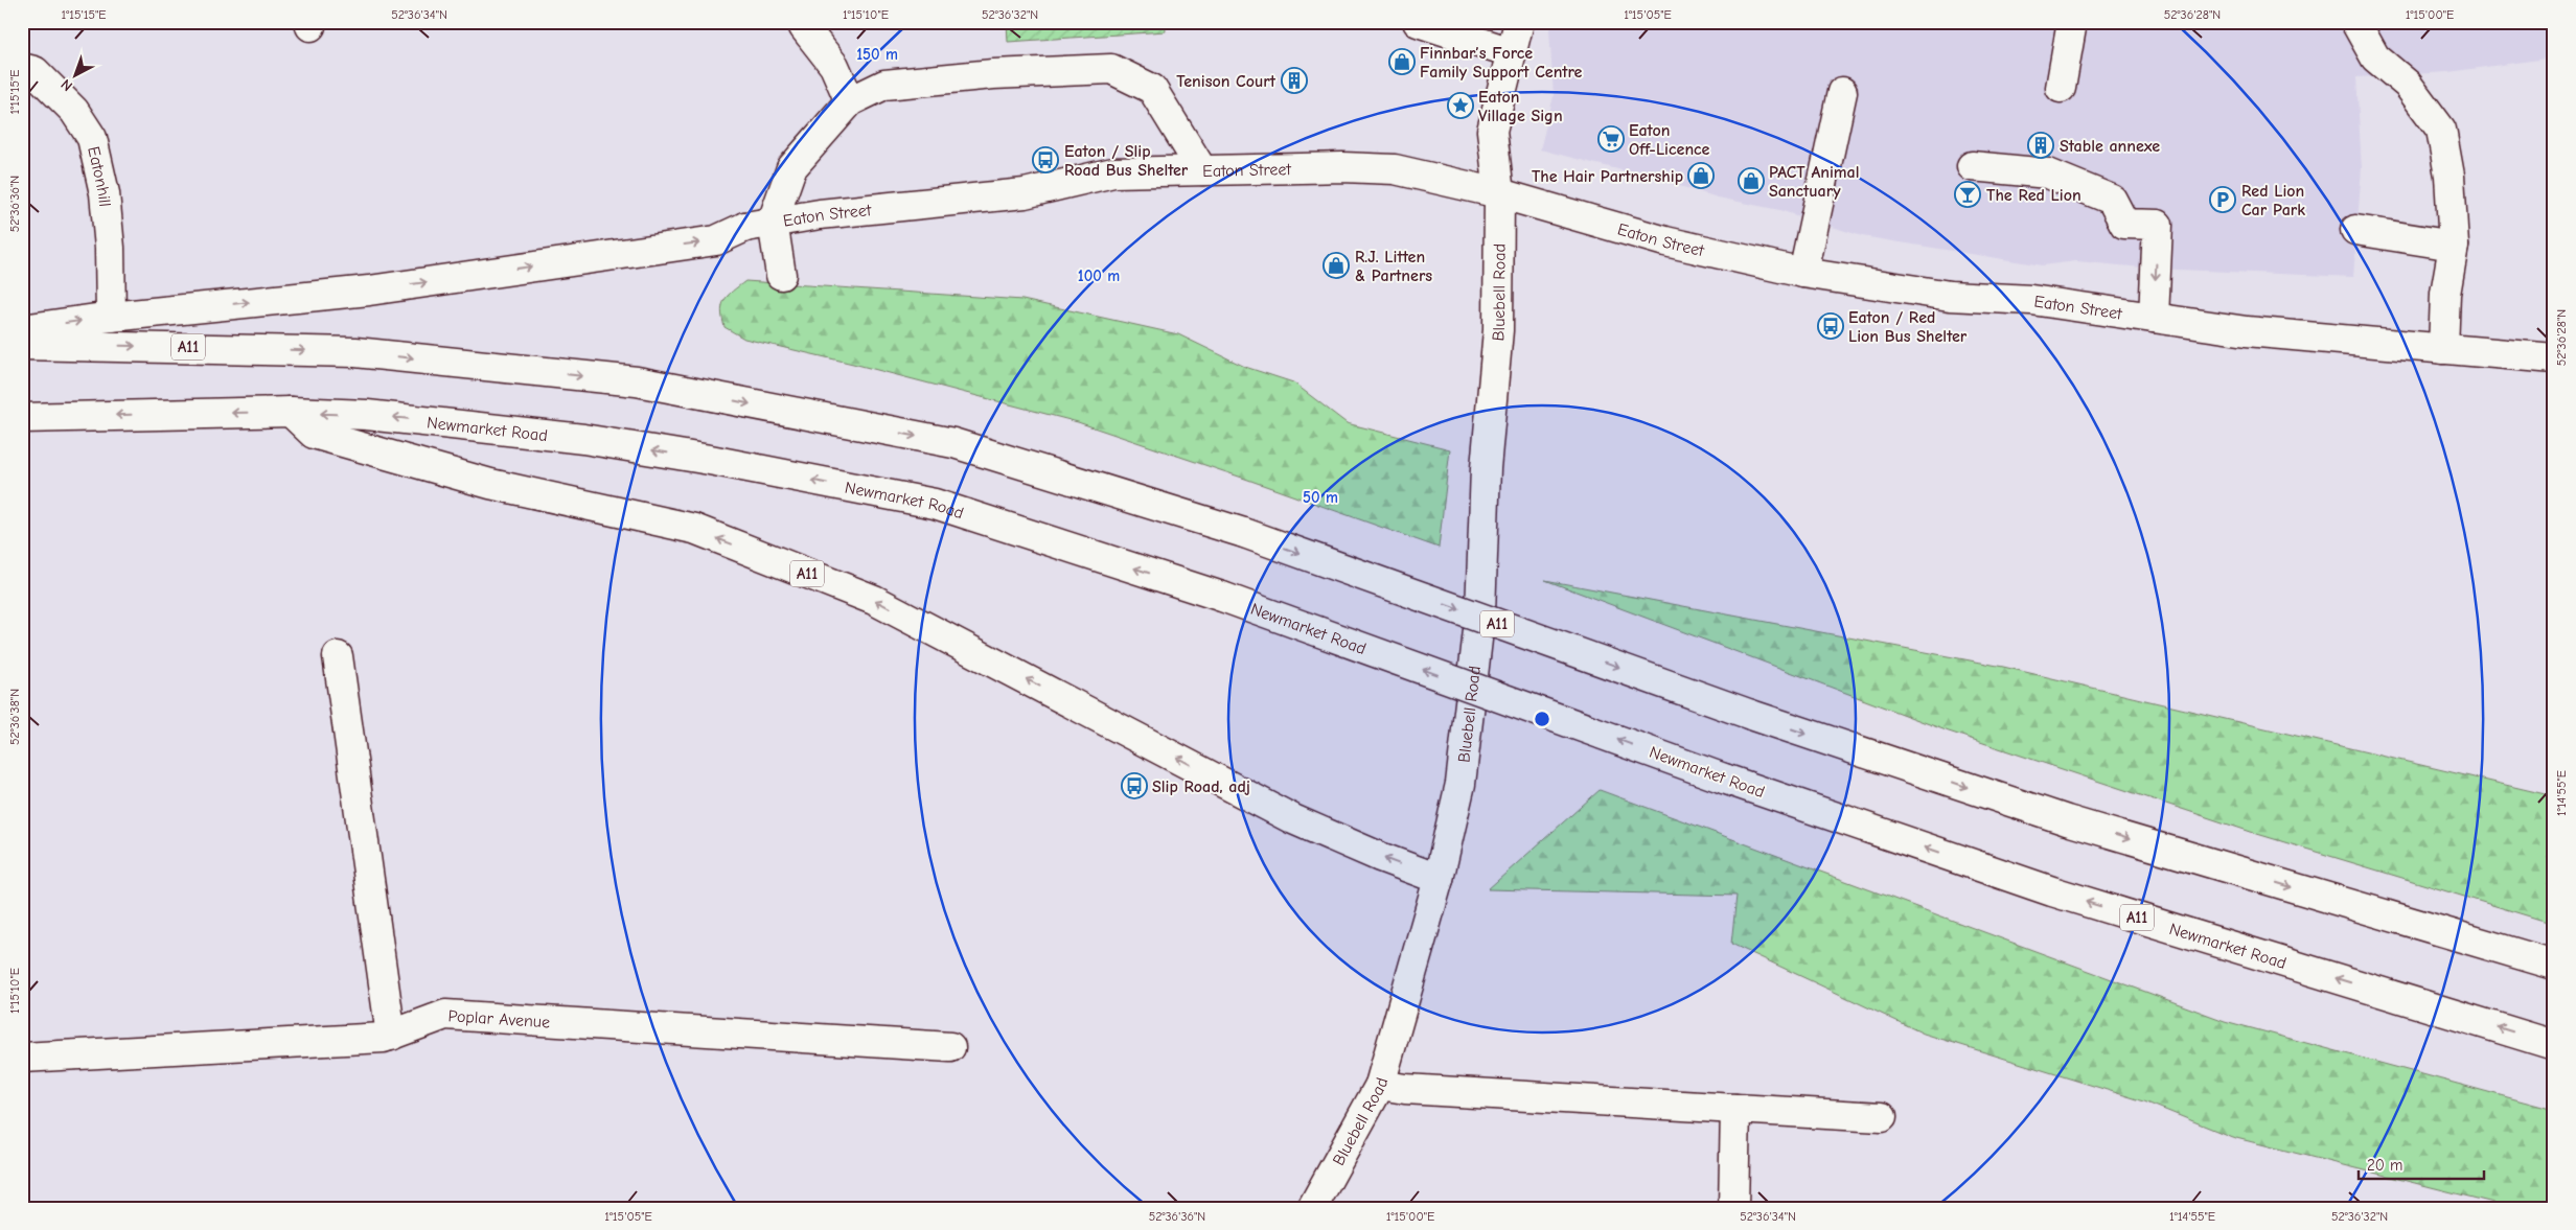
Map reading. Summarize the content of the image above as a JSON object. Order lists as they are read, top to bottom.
{
  "streets": {
    "main road": [
      "Eaton Street",
      "Eatonhill",
      "Bluebell Road",
      "A11",
      "Newmarket Road",
      "Poplar Avenue"
    ]
  },
  "crossings": [
    ["Eaton Street", "Bluebell Road"],
    ["Bluebell Road", "A11"],
    ["A11", "Newmarket Road"]
  ],
  "places": {
    "shop": [
      "Finnbar’s Force Family Support Centre",
      "The Hair Partnership",
      "PACT Animal Sanctuary",
      "R.J. Litten & Partners"
    ],
    "building": ["Tenison Court", "Stable annexe"],
    "place": ["Eaton Village Sign"],
    "supermarket": ["Eaton Off-Licence"],
    "bus stop": ["Eaton / Slip Road Bus Shelter", "Eaton / Red Lion Bus Shelter", "Slip Road, adj"],
    "bar": ["The Red Lion"],
    "parking": ["Red Lion Car Park"]
  },
  "scale_bar": "20 m",
  "north": "bottom left",
  "coordinates": [
    "1°15'15\"E",
    "52°36'34\"N",
    "1°15'10\"E",
    "52°36'32\"N",
    "1°15'05\"E",
    "52°36'28\"N",
    "1°15'00\"E",
    "52°36'36\"N",
    "52°36'38\"N",
    "1°14'55\"E"
  ],
  "rings": ["150 m", "100 m", "50 m"]
}
